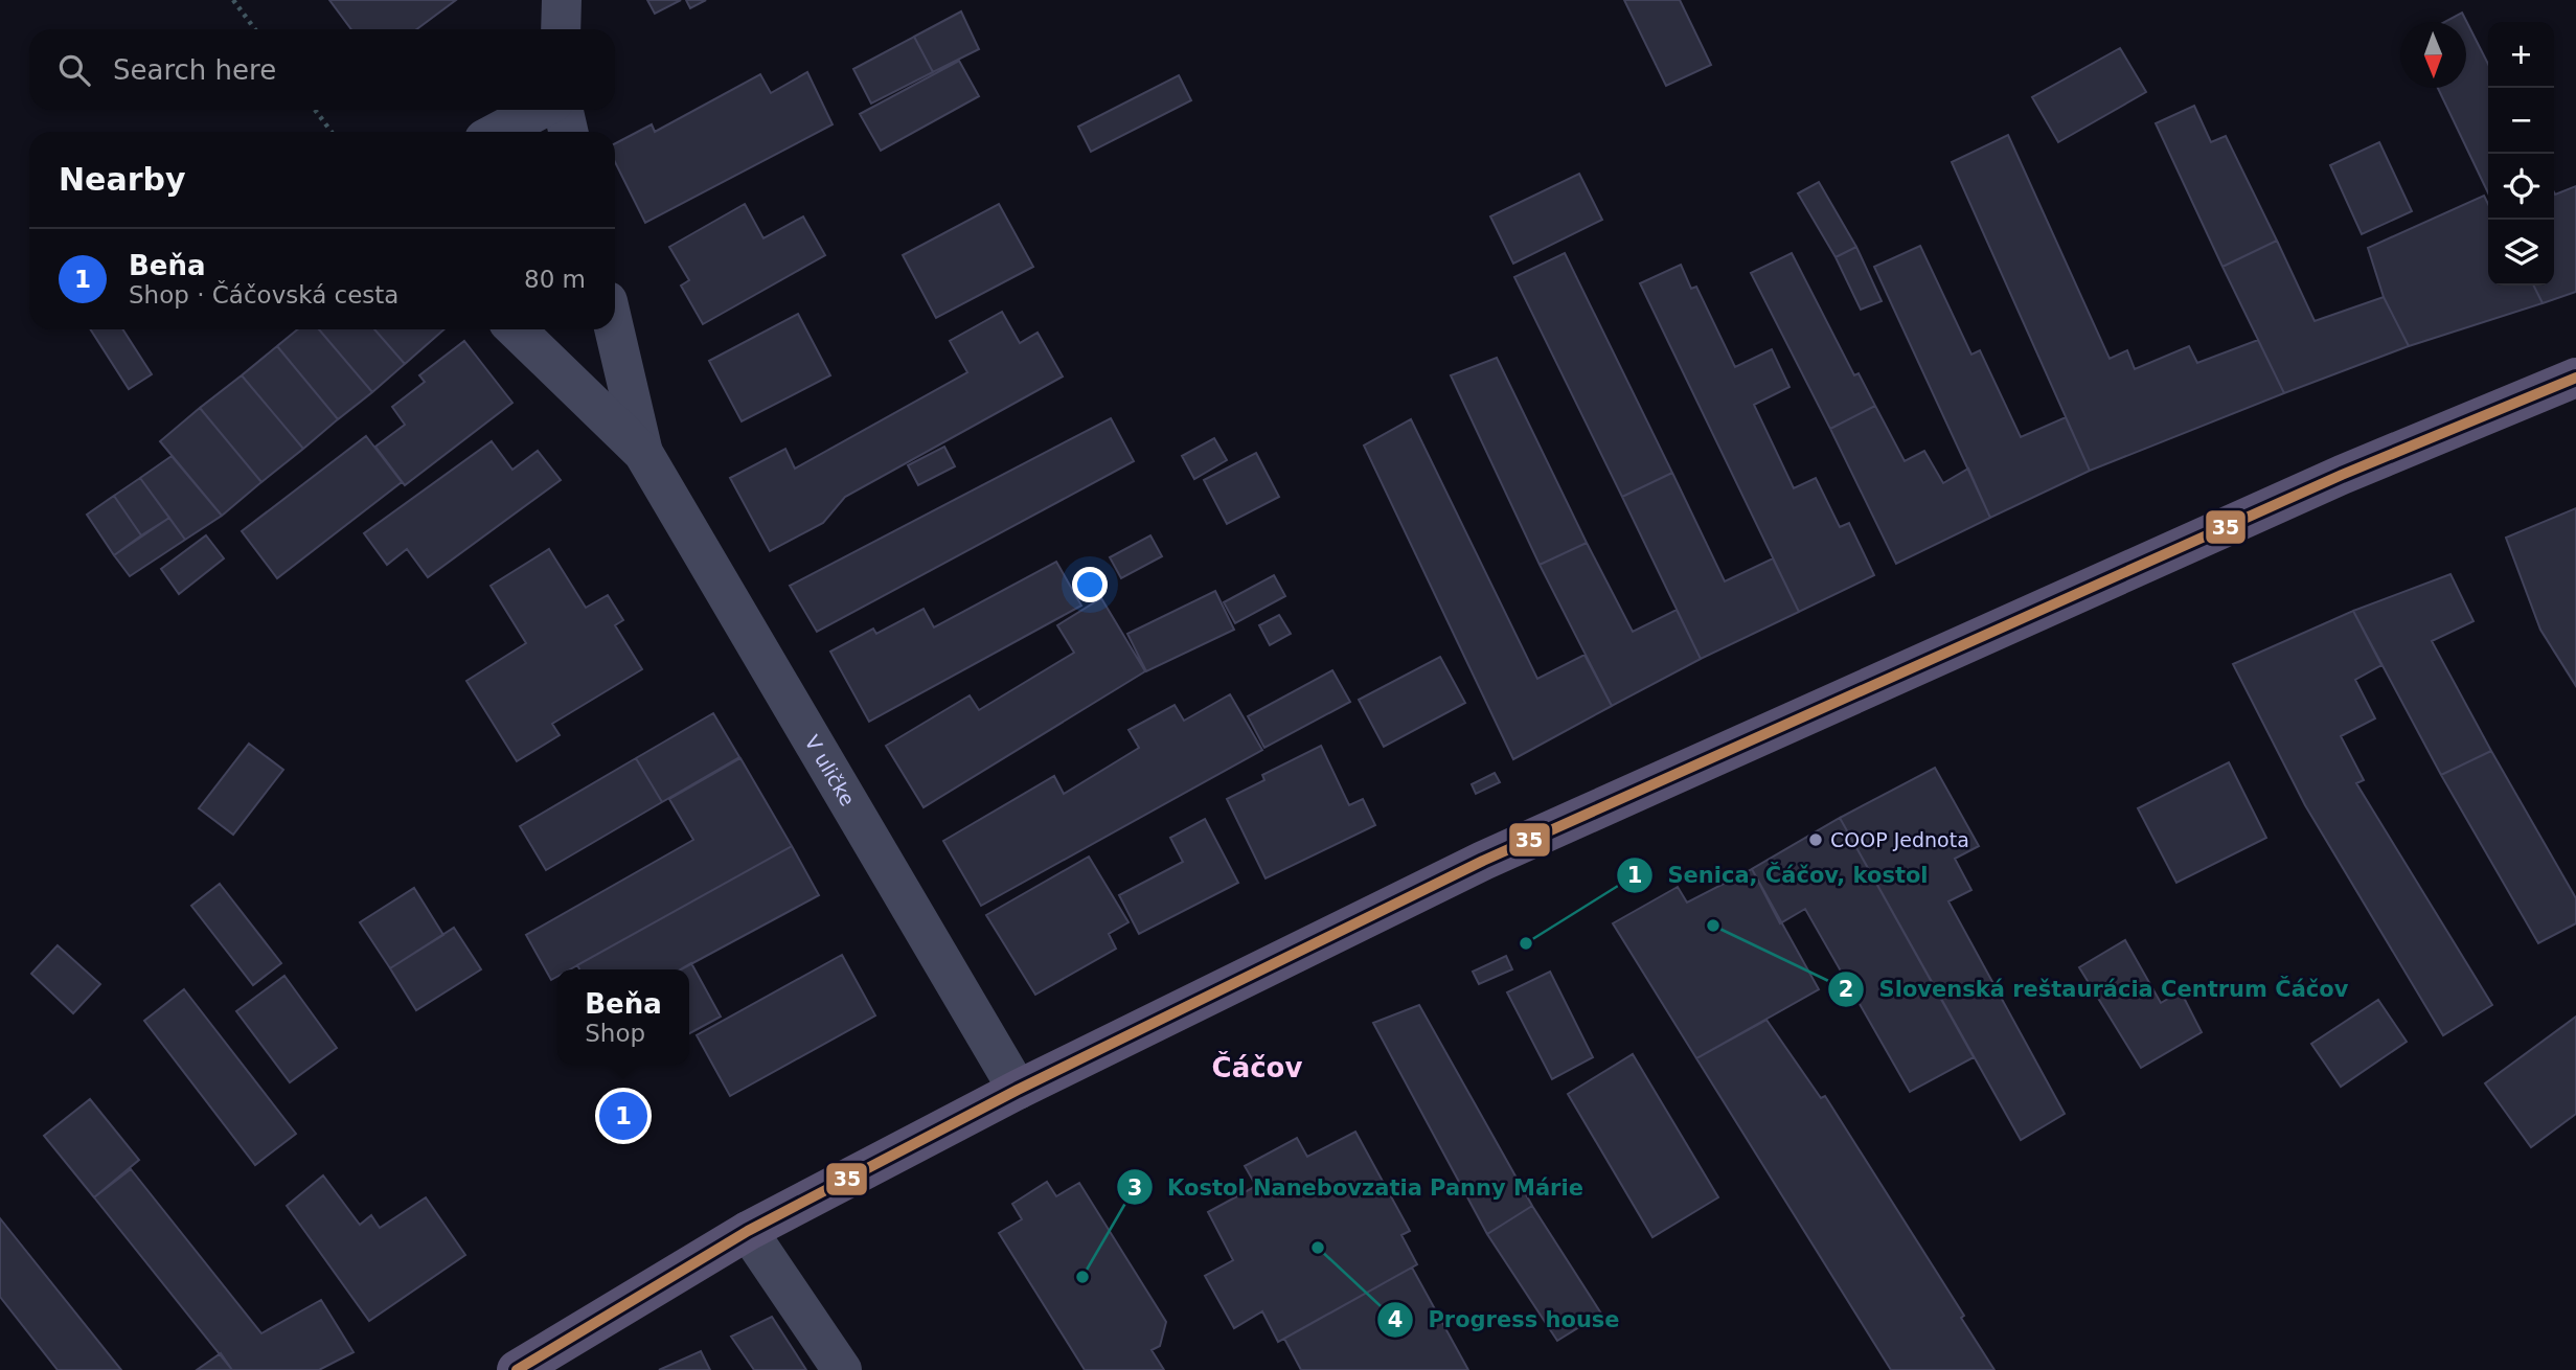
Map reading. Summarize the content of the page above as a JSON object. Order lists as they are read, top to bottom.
{
  "streets": {
    "street": ["V uličke"]
  },
  "districts": ["Čáčov"],
  "places": [
    "COOP Jednota",
    "Slovenská reštaurácia Centrum Čáčov",
    "Senica, Čáčov, kostol",
    "Progress house",
    "Kostol Nanebovzatia Panny Márie"
  ],
  "lines": ["transit line 35"],
  "north": "bottom",
  "page": {
    "map_buttons": ["+", "−"],
    "search": "Search here",
    "heading": "Nearby",
    "list": [
      {
        "mark": "1",
        "name": "Beňa",
        "note": "Shop · Čáčovská cesta",
        "value": "80 m"
      }
    ],
    "popup": ["Beňa", "Shop"],
    "pins": "1"
  }
}
